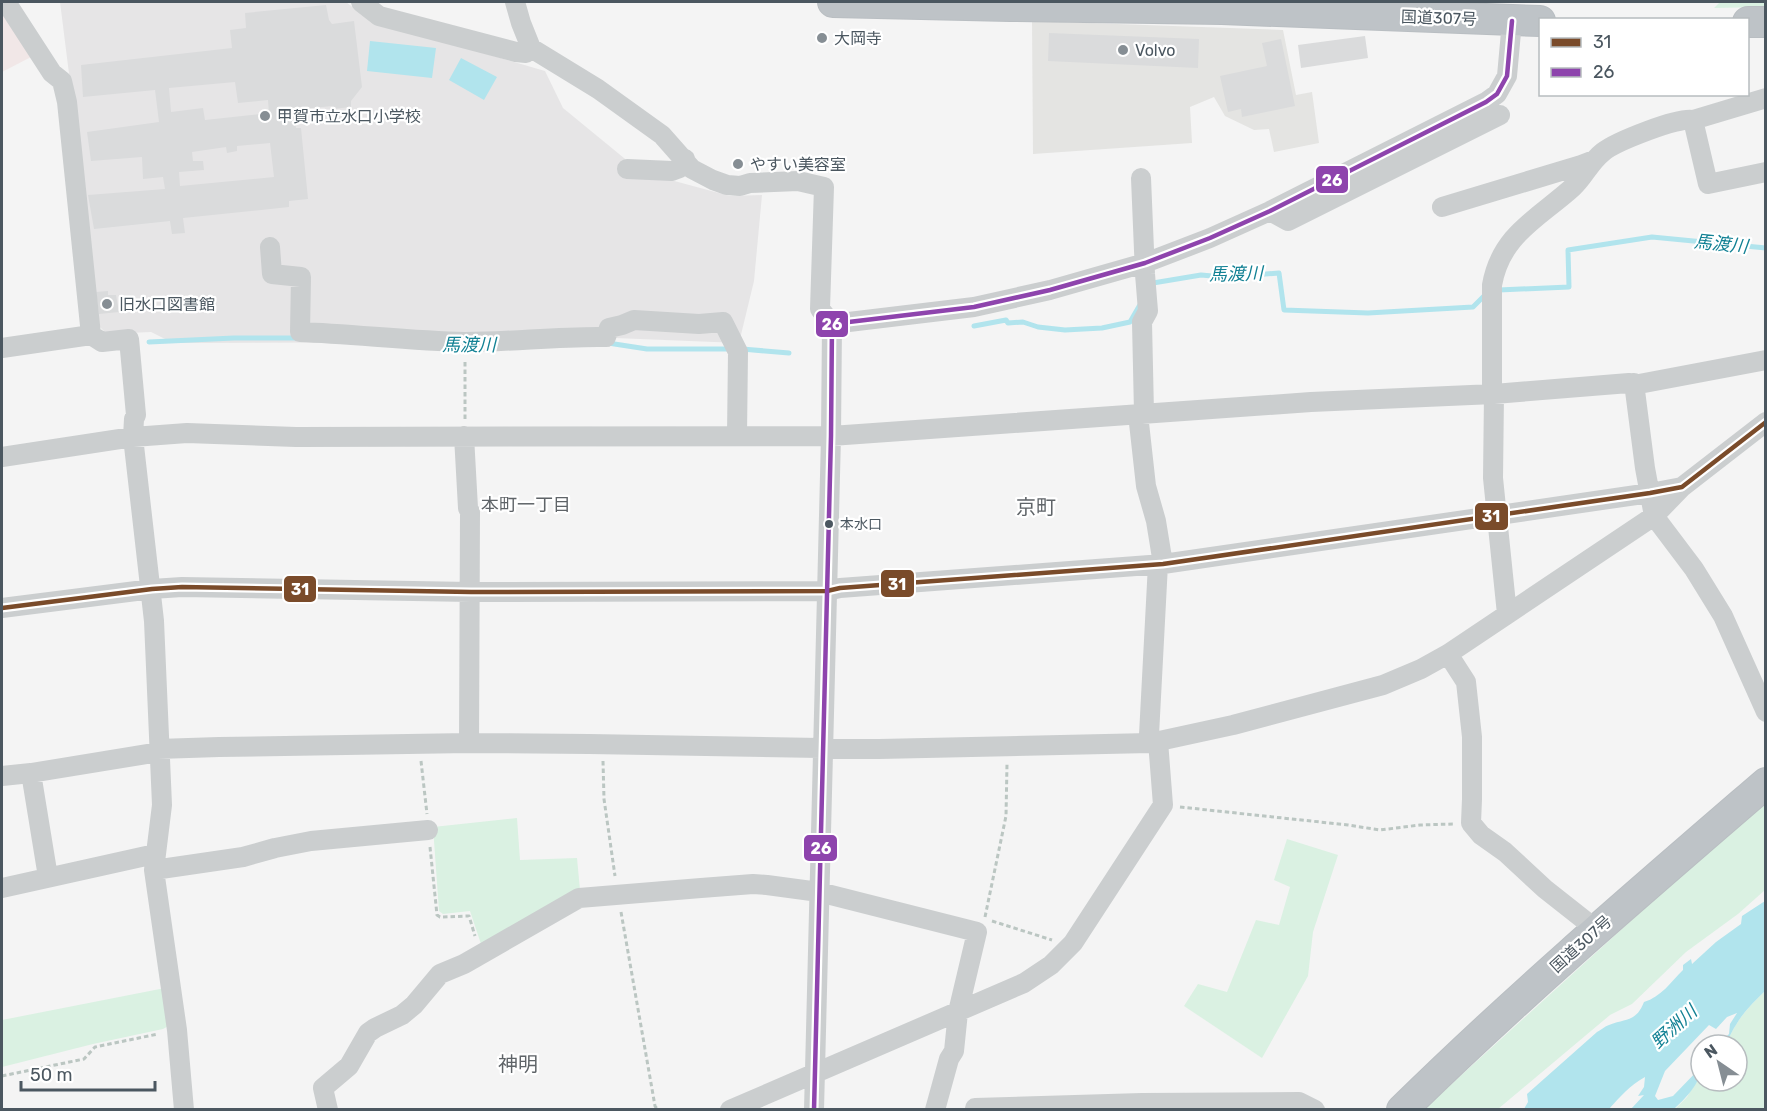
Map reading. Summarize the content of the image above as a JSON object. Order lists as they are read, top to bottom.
{
  "streets": {
    "highway": ["国道307号"]
  },
  "districts": ["本町一丁目", "京町", "神明"],
  "water": ["馬渡川", "野洲川"],
  "places": [
    "大岡寺",
    "Volvo",
    "甲賀市立水口小学校",
    "やすい美容室",
    "旧水口図書館",
    "本水口"
  ],
  "lines": ["transit line 26", "transit line 31"],
  "legend": ["31", "26"],
  "scale_bar": "50 m",
  "north": "top left"
}
